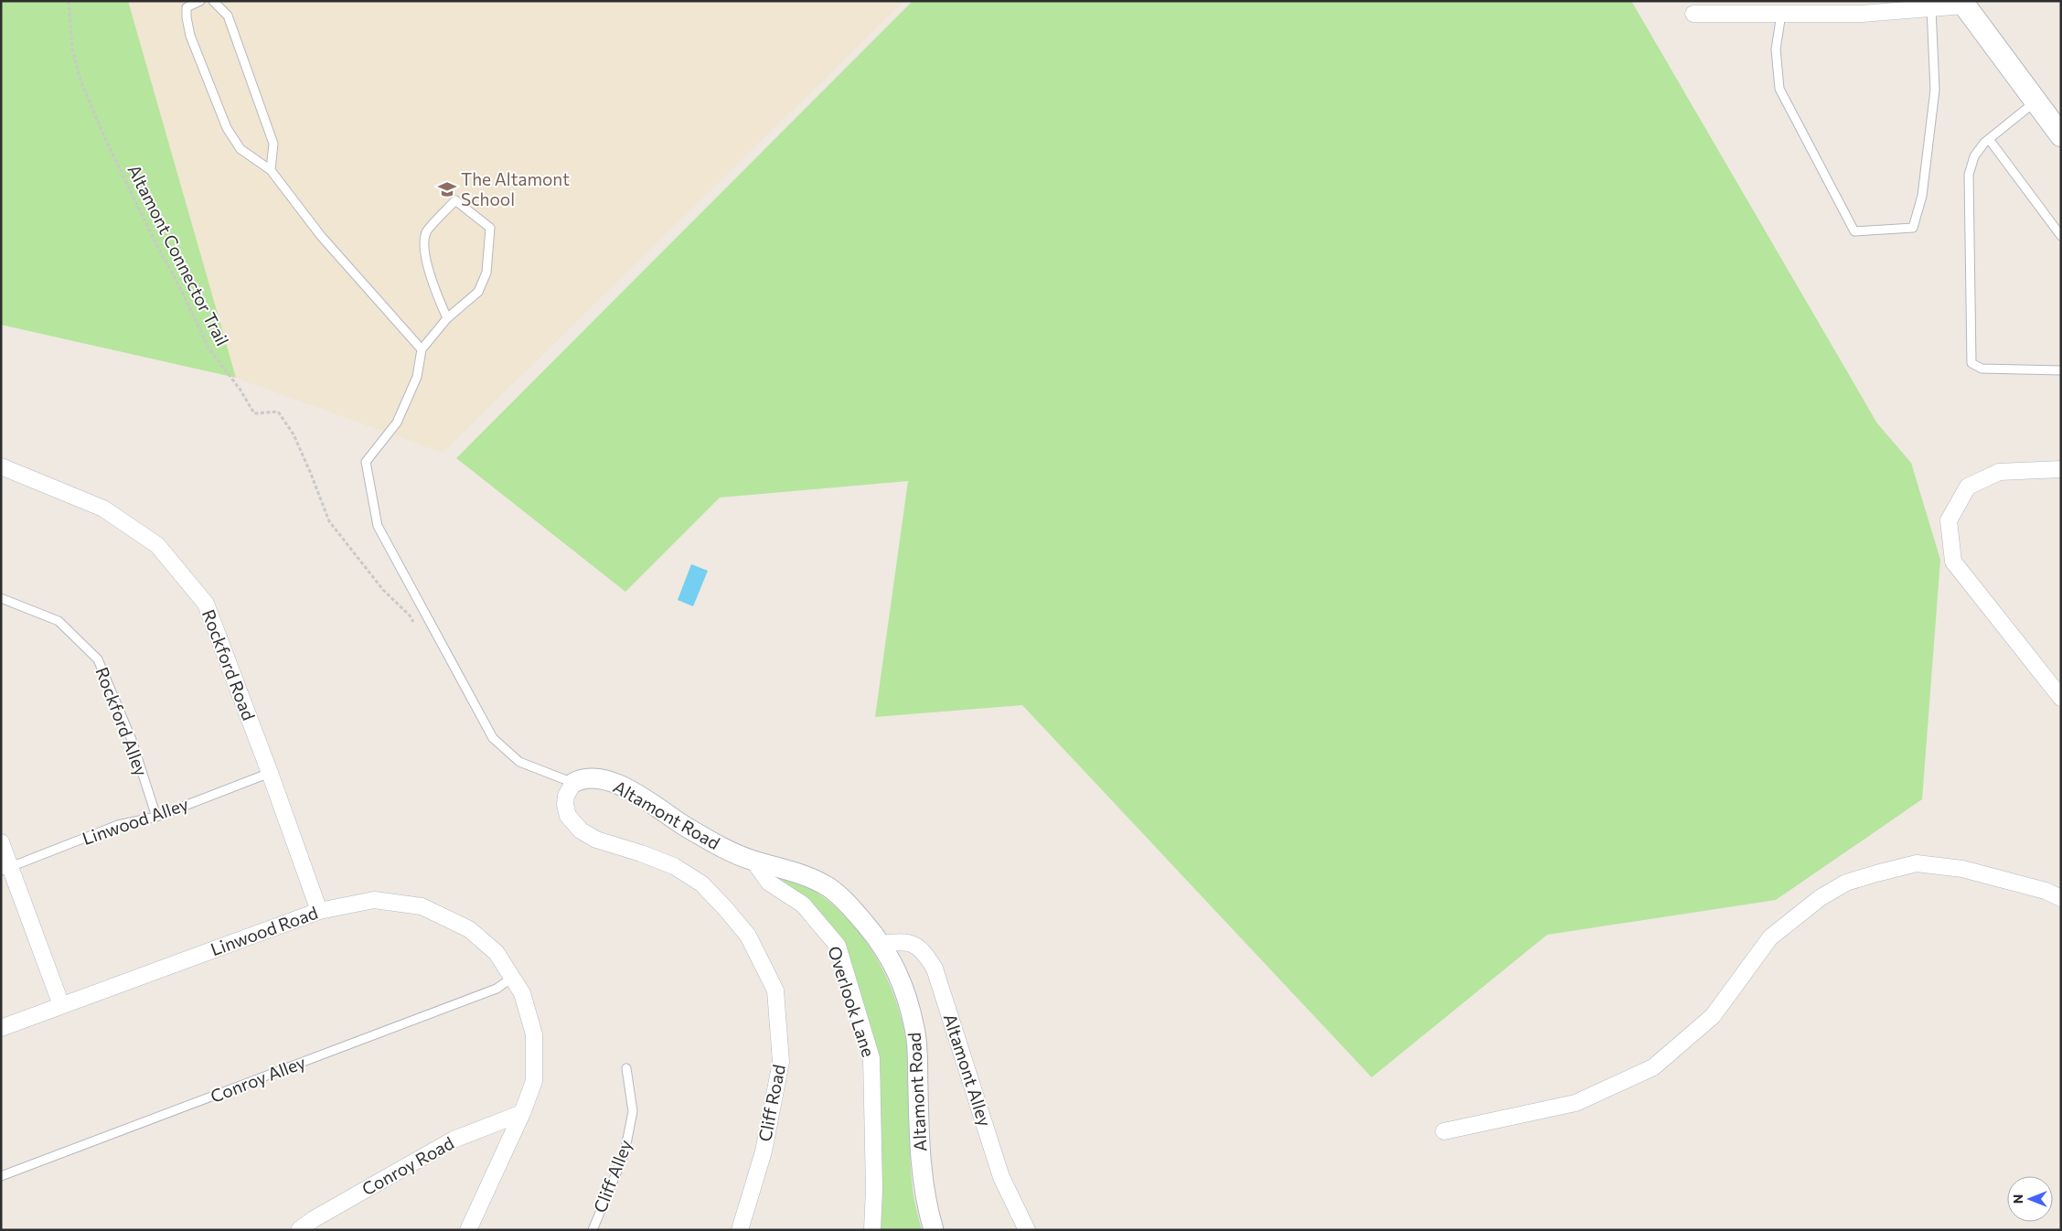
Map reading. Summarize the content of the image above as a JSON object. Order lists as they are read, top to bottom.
{
  "streets": {
    "street": [
      "Rockford Road",
      "Altamont Road",
      "Linwood Road",
      "Overlook Lane",
      "Altamont Alley",
      "Cliff Road",
      "Conroy Road"
    ],
    "lane": [
      "Rockford Alley",
      "Linwood Alley",
      "Conroy Alley",
      "Cliff Alley"
    ],
    "path": ["Altamont Connector Trail"]
  },
  "crossings": [
    ["Rockford Road", "Linwood Alley"],
    ["Rockford Road", "Linwood Road"],
    ["Rockford Alley", "Linwood Alley"],
    ["Altamont Road", "Overlook Lane"],
    ["Altamont Road", "Altamont Alley"],
    ["Altamont Road", "Cliff Road"],
    ["Linwood Road", "Conroy Alley"],
    ["Linwood Road", "Conroy Road"]
  ],
  "places": {
    "school or university": ["The Altamont School"]
  },
  "north": "left"
}
